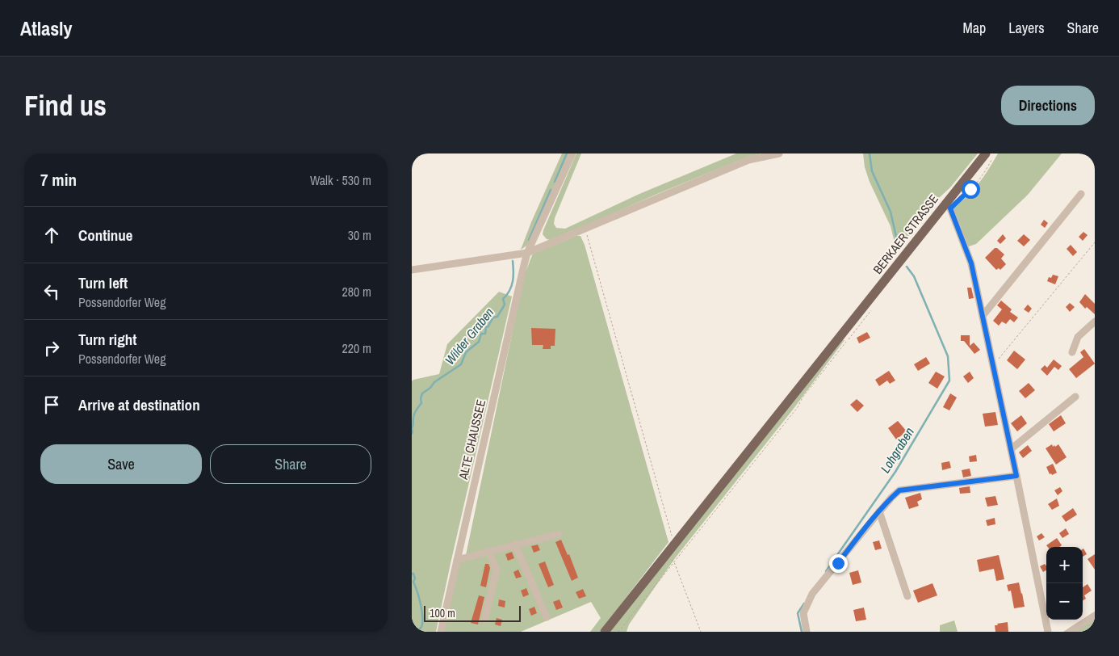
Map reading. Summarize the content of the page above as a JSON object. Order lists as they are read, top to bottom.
{
  "streets": {
    "main road": ["BERKAER STRASSE"],
    "street": ["ALTE CHAUSSEE"]
  },
  "water": ["Wilder Graben", "Lohgraben"],
  "scale_bar": "100 m",
  "page": {
    "header": "Atlasly",
    "nav": ["Map", "Layers", "Share"],
    "buttons": [
      "Directions",
      ["Save", "Share"]
    ],
    "title": "Find us",
    "heading": ["7 min", "Walk · 530 m"],
    "list": [
      ["Continue", "30 m"],
      ["Turn left", "Possendorfer Weg", "280 m"],
      ["Turn right", "Possendorfer Weg", "220 m"],
      "Arrive at destination"
    ],
    "map_buttons": ["+", "−"],
    "scale": "100 m"
  }
}
